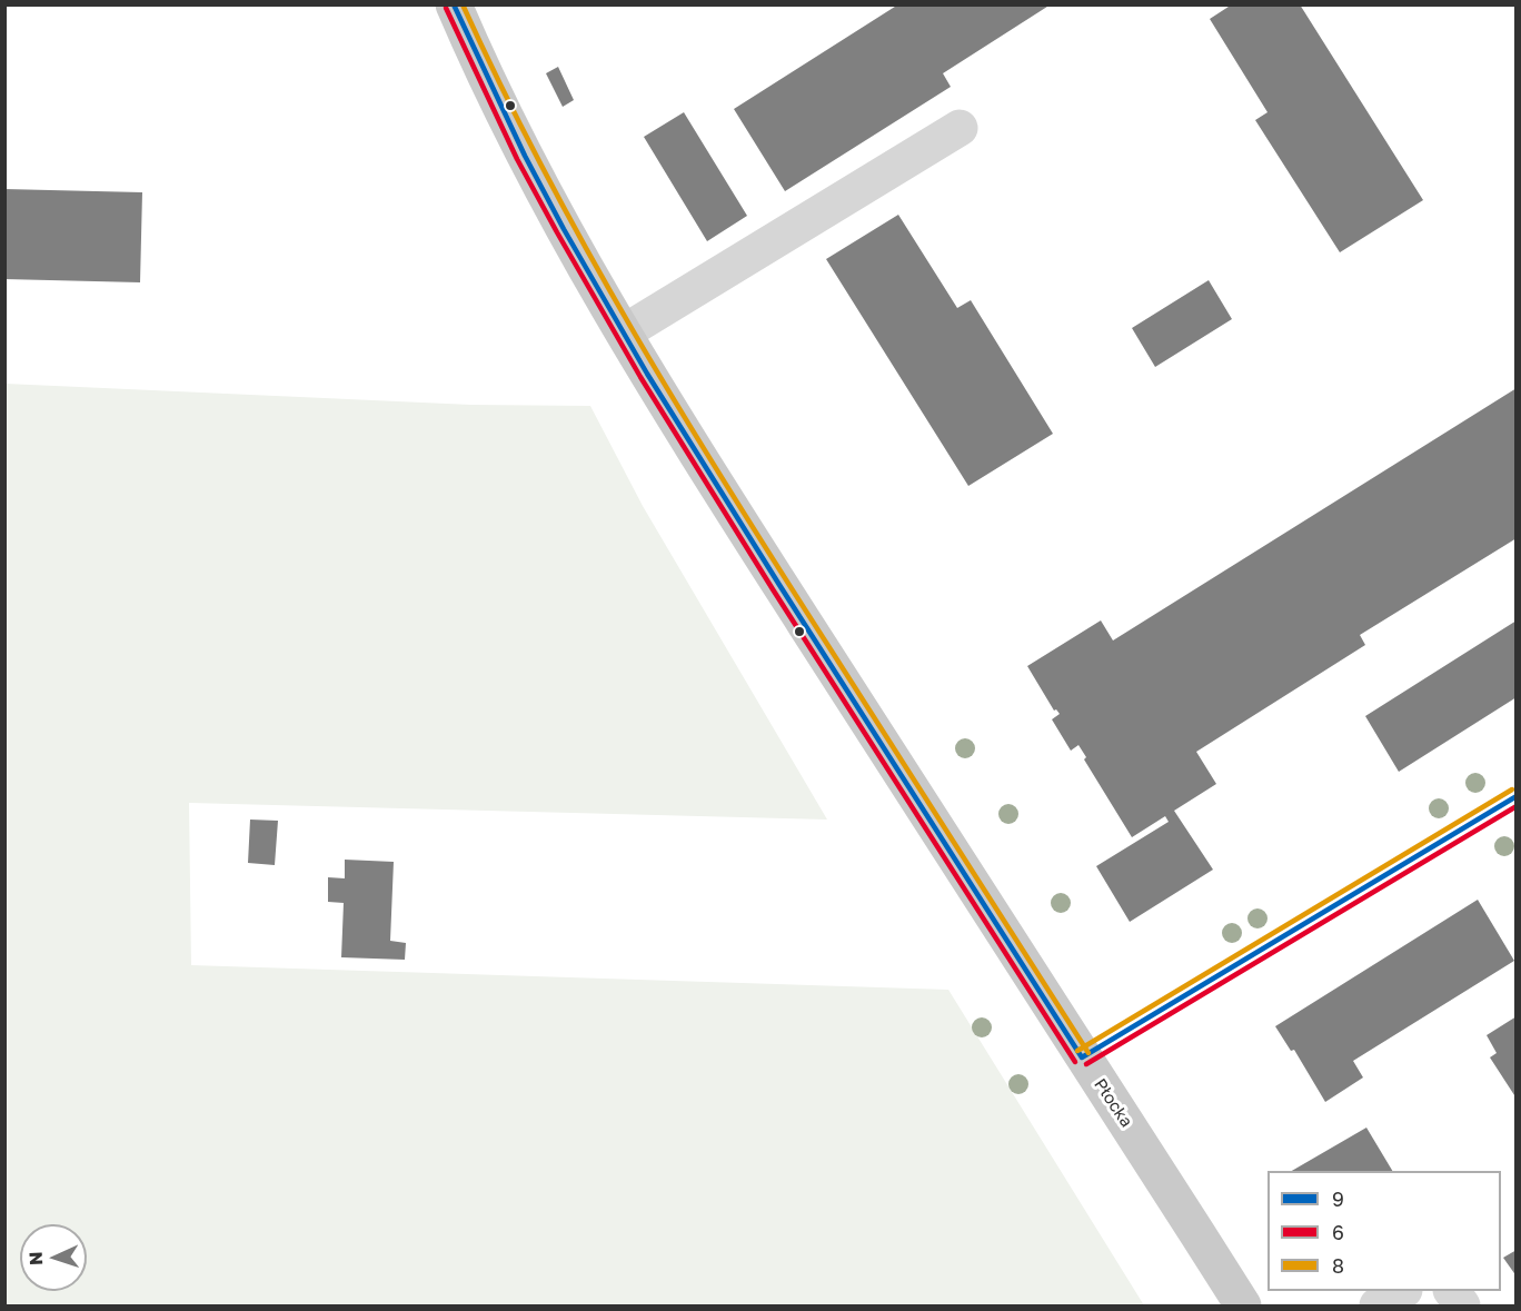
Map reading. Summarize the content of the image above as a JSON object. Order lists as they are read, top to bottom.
{
  "streets": {
    "main road": ["Płocka"]
  },
  "lines": ["transit line 9", "transit line 8", "transit line 6"],
  "legend": ["9", "6", "8"],
  "north": "left"
}
